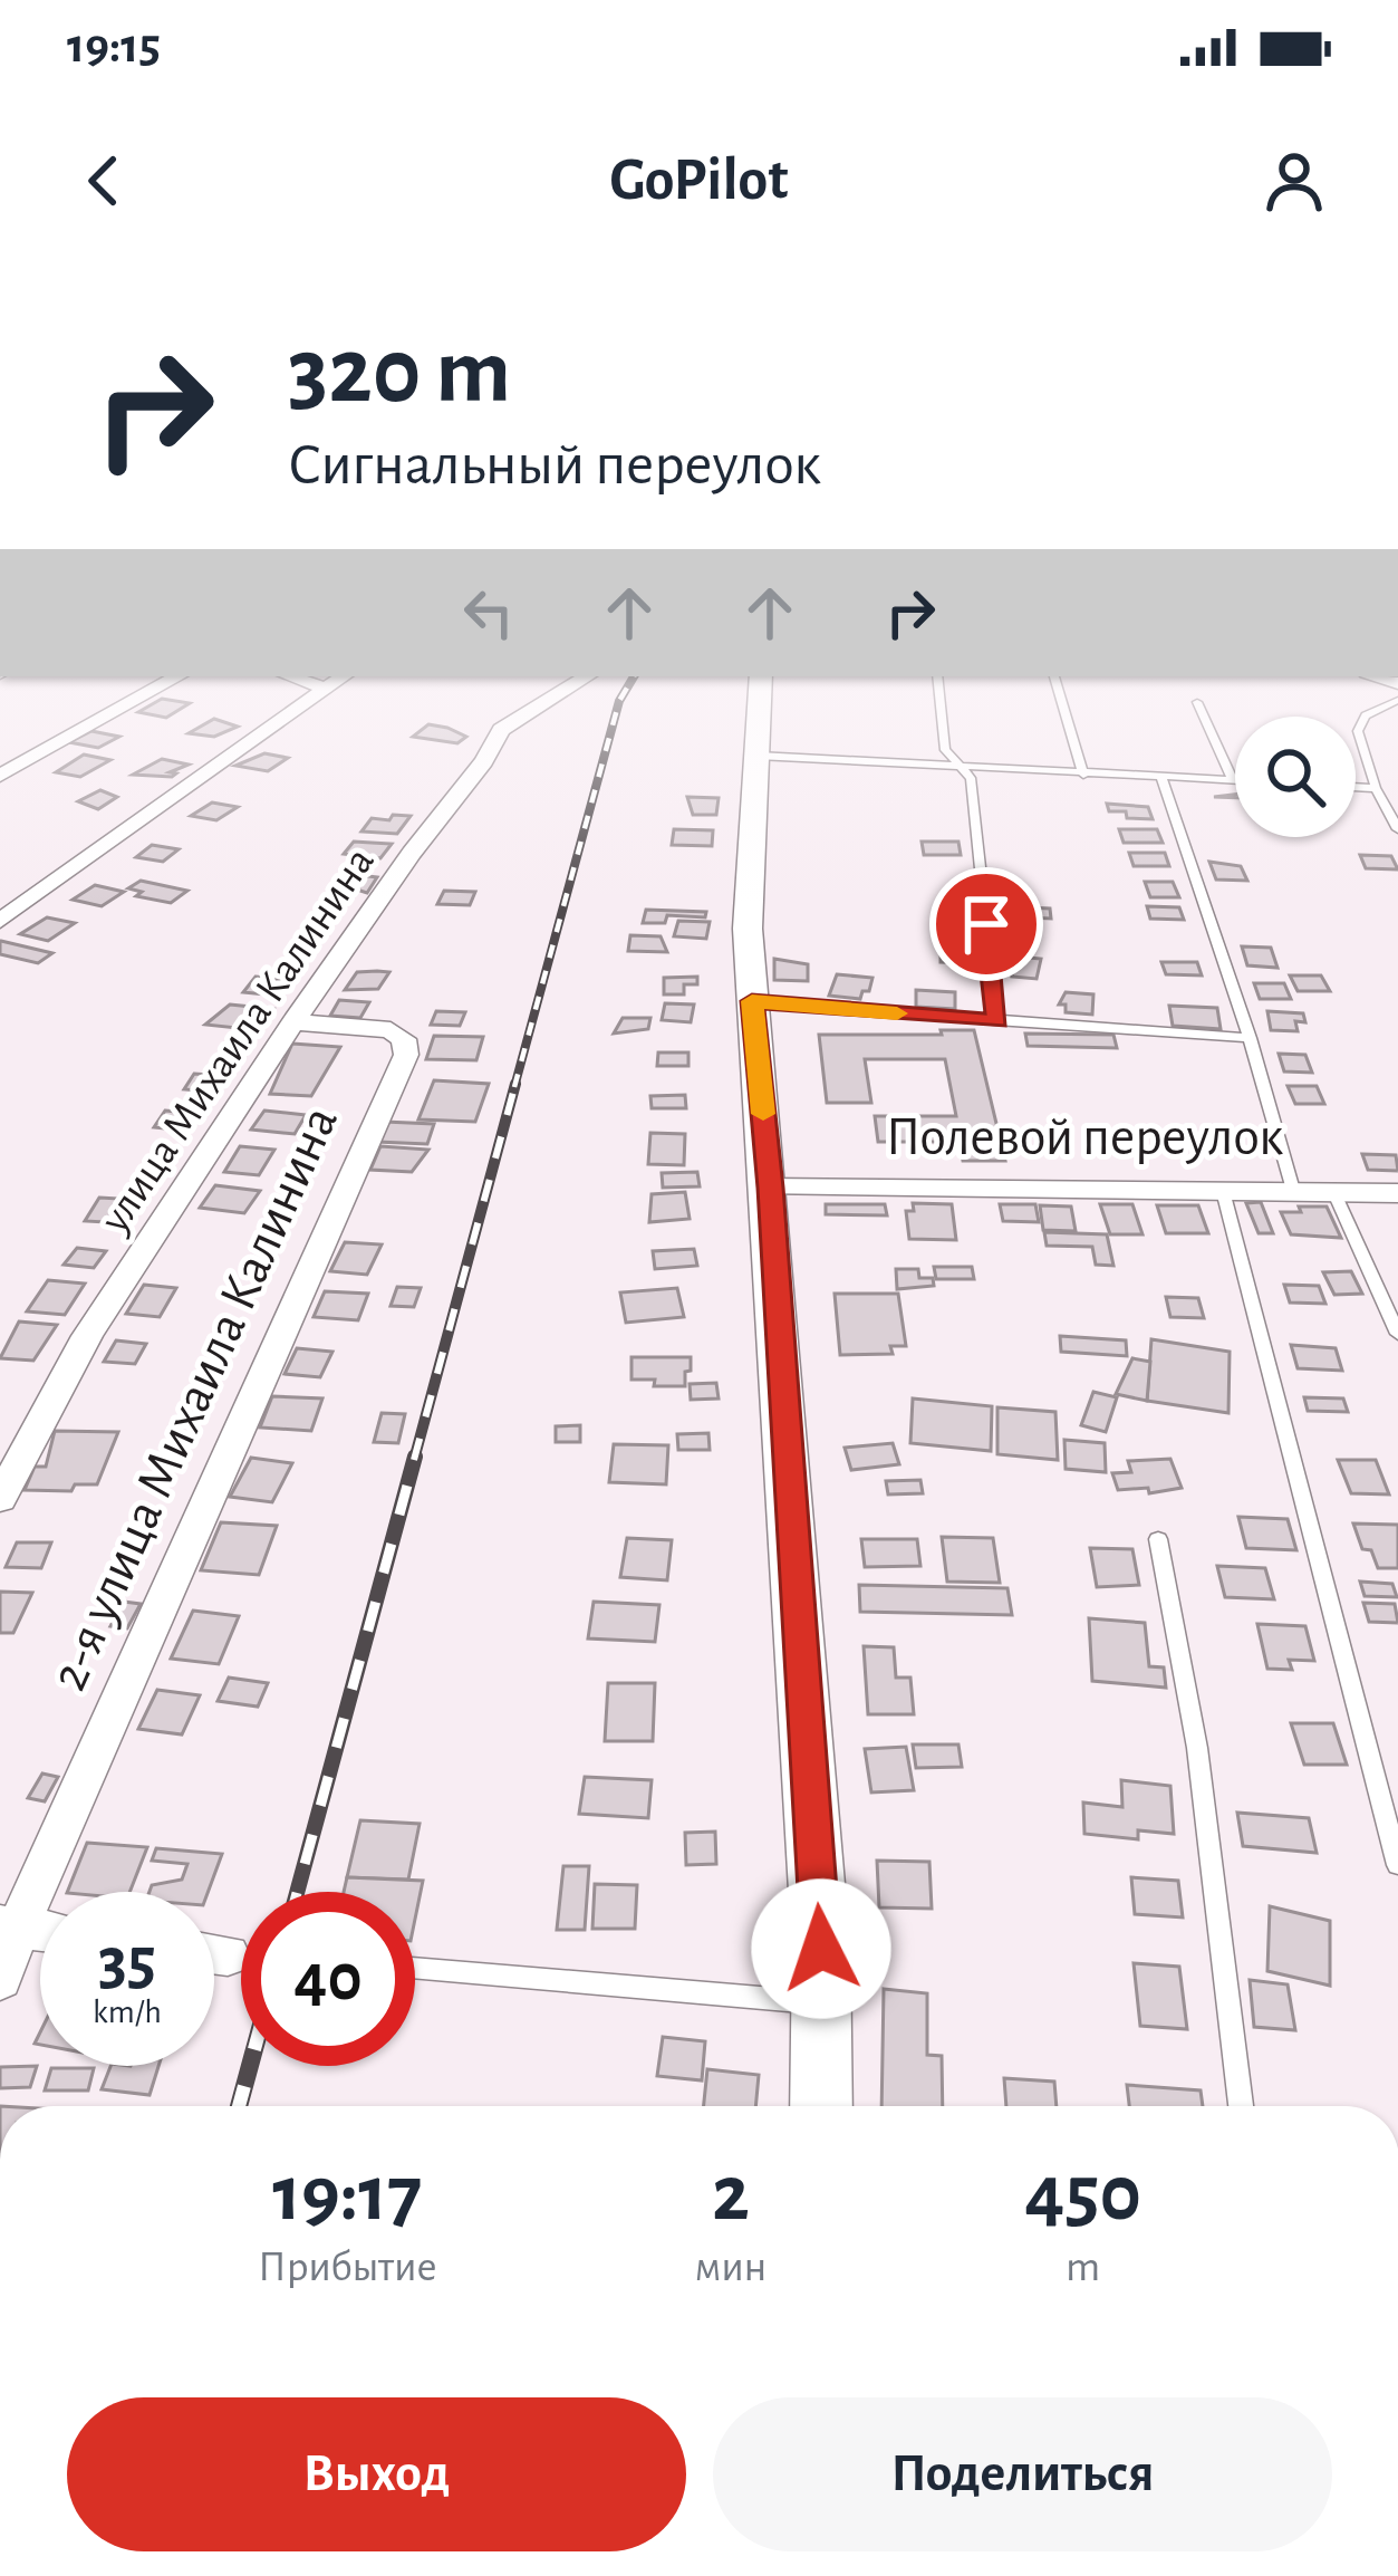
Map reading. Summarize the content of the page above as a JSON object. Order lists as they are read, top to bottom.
{
  "streets": {
    "street": ["улица Михаила Калинина", "Полевой переулок", "2-я улица Михаила Калинина"]
  },
  "crossings": [
    ["улица Михаила Калинина", "2-я улица Михаила Калинина"]
  ],
  "page": {
    "status": "19:15",
    "header": "GoPilot",
    "turn": ["320 m", "Сигнальный переулок"],
    "speed": "35 km/h",
    "limit": "40",
    "eta": [
      "19:17",
      "Прибытие",
      "2",
      "мин",
      "450",
      "m"
    ],
    "buttons": ["Выход", "Поделиться"]
  }
}
